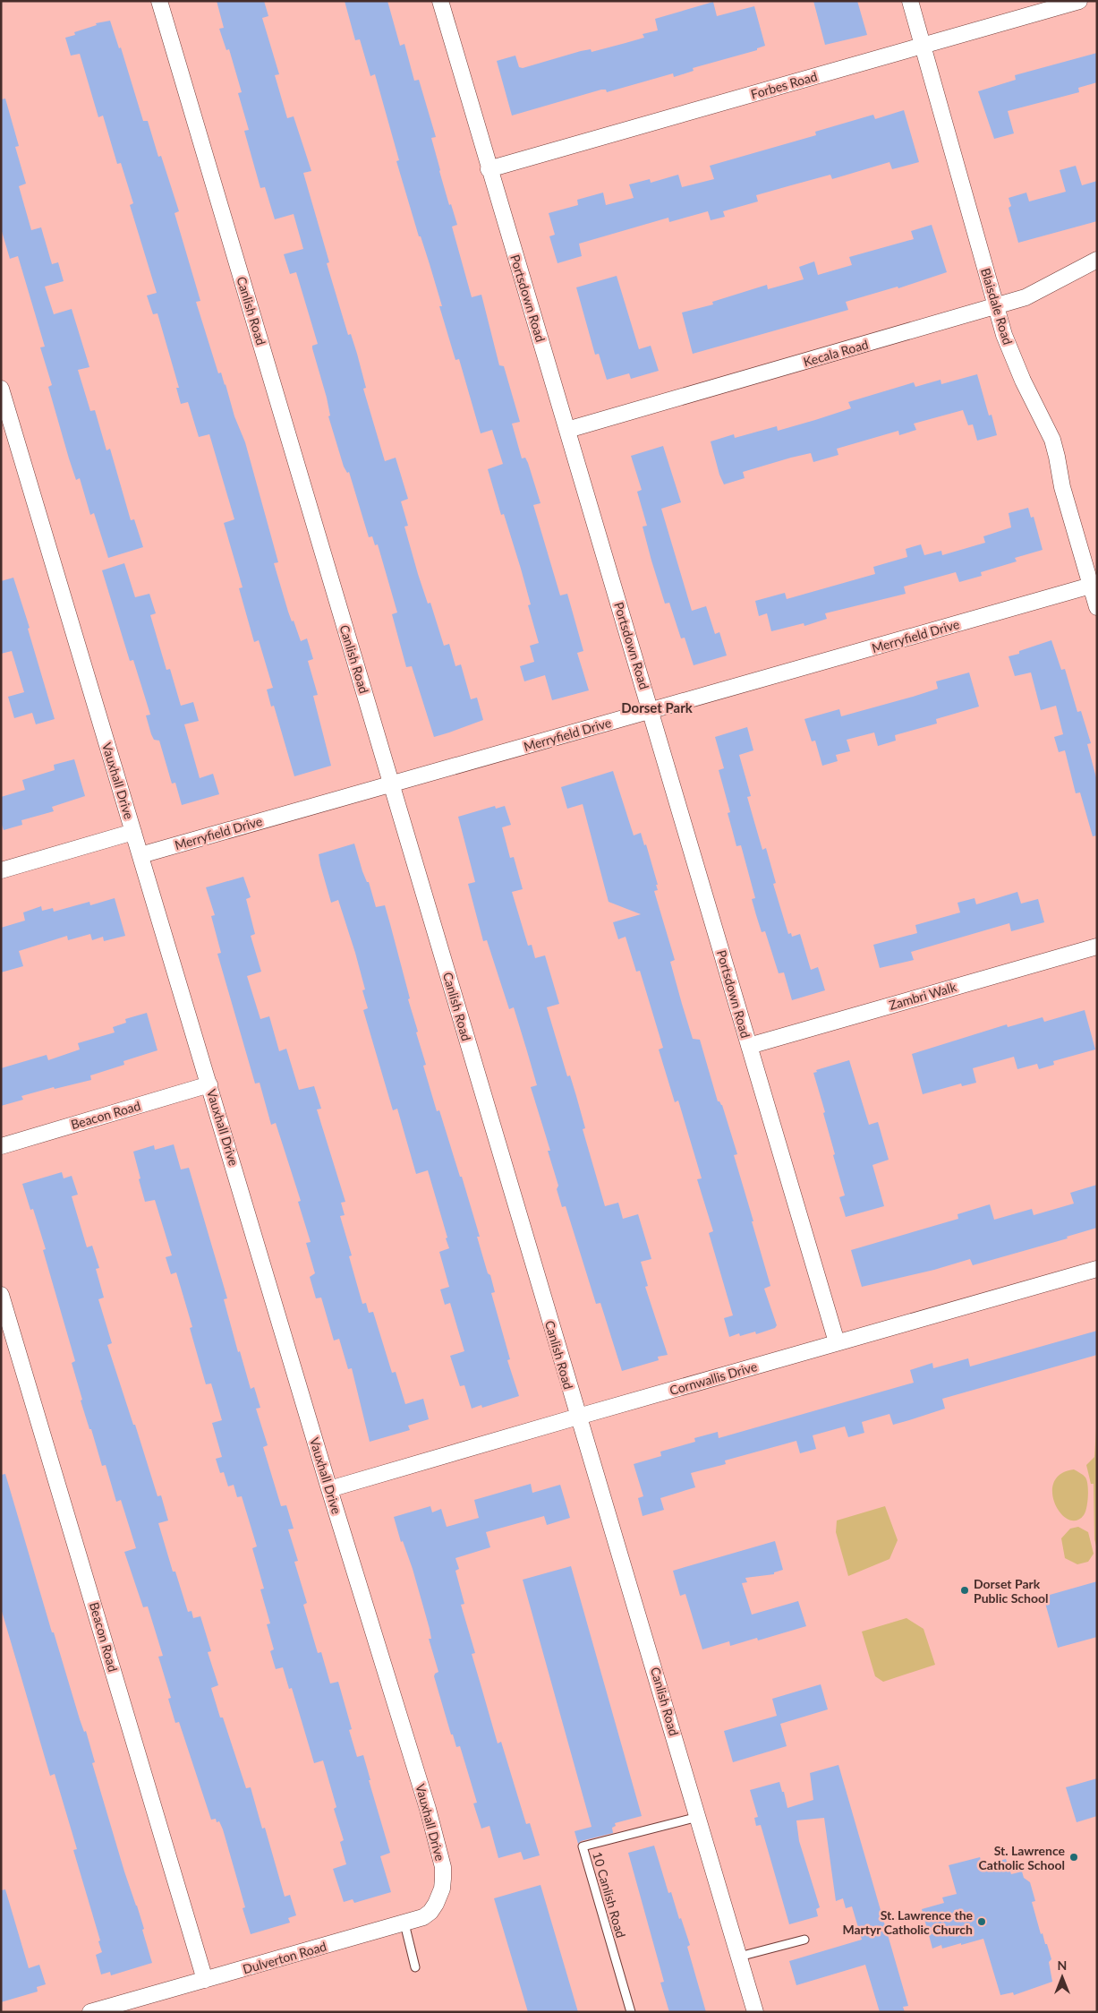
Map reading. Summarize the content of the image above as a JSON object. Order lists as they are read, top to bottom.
{
  "streets": {
    "street": [
      "Forbes Road",
      "Portsdown Road",
      "Blaisdale Road",
      "Canlish Road",
      "Kecala Road",
      "Merryfield Drive",
      "Vauxhall Drive",
      "Zambri Walk",
      "Beacon Road",
      "Cornwallis Drive",
      "Dulverton Road"
    ],
    "lane": ["10 Canlish Road"]
  },
  "crossings": [
    ["Forbes Road", "Portsdown Road"],
    ["Forbes Road", "Blaisdale Road"],
    ["Portsdown Road", "Kecala Road"],
    ["Portsdown Road", "Merryfield Drive"],
    ["Portsdown Road", "Zambri Walk"],
    ["Portsdown Road", "Cornwallis Drive"],
    ["Blaisdale Road", "Kecala Road"],
    ["Blaisdale Road", "Merryfield Drive"],
    ["Canlish Road", "Merryfield Drive"],
    ["Canlish Road", "Cornwallis Drive"],
    ["Canlish Road", "10 Canlish Road"],
    ["Merryfield Drive", "Vauxhall Drive"],
    ["Vauxhall Drive", "Beacon Road"],
    ["Vauxhall Drive", "Cornwallis Drive"],
    ["Vauxhall Drive", "Dulverton Road"],
    ["Beacon Road", "Dulverton Road"]
  ],
  "districts": ["Dorset Park"],
  "places": ["Dorset Park Public School", "St. Lawrence Catholic School", "St. Lawrence the Martyr Catholic Church"],
  "north": "top"
}
